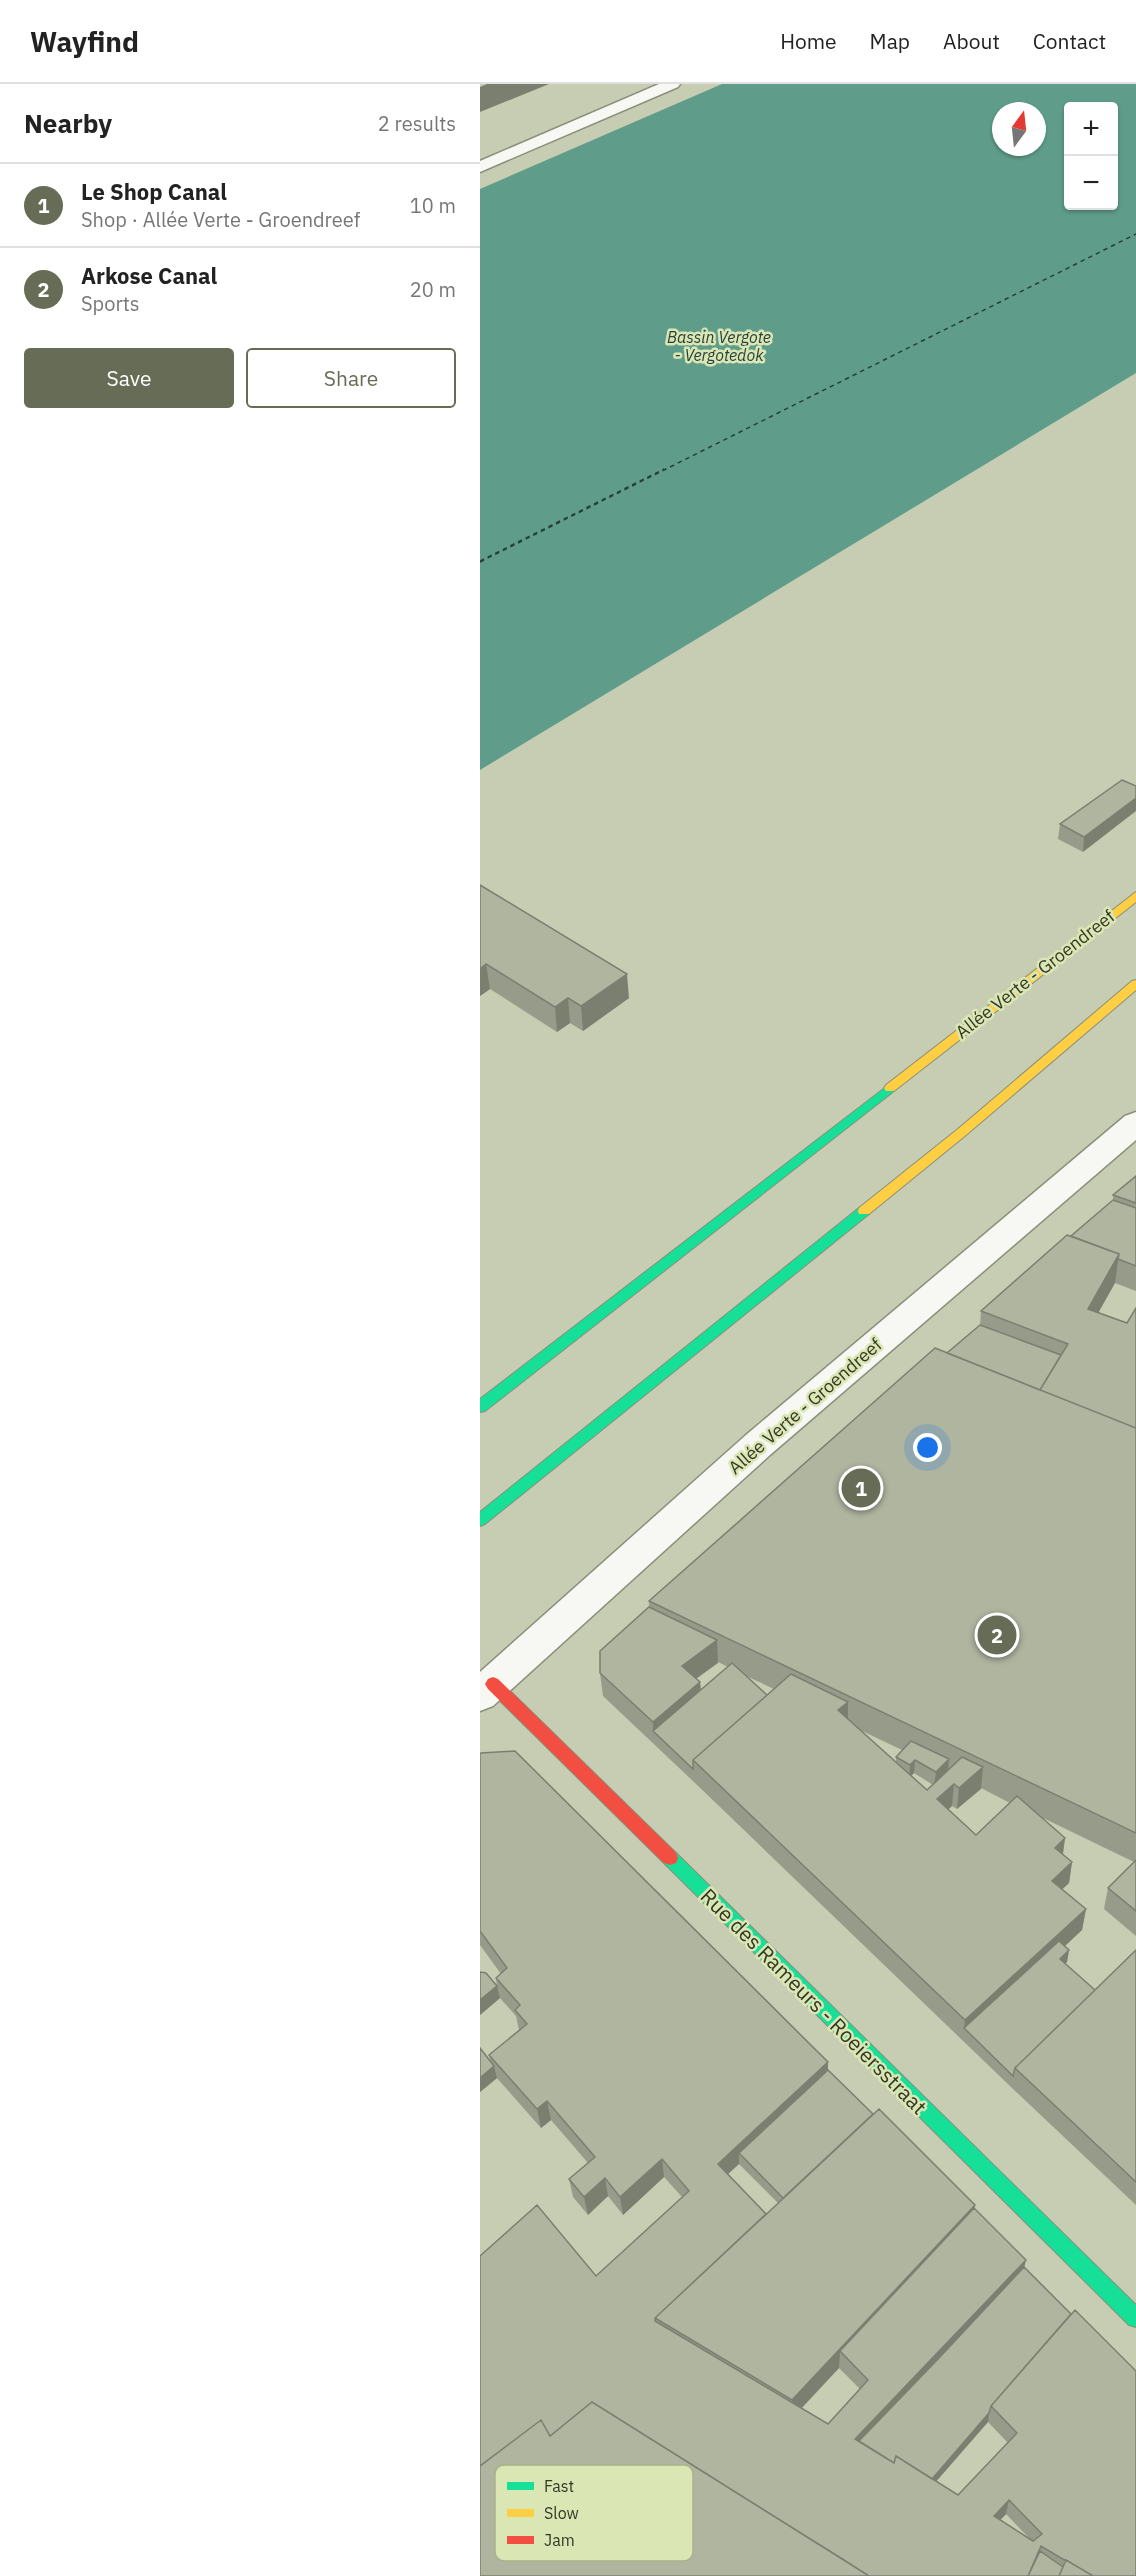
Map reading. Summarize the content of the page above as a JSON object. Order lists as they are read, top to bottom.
{
  "streets": {
    "main road": ["Allée Verte - Groendreef", "Rue des Rameurs - Roeiersstraat"]
  },
  "crossings": [
    ["Allée Verte - Groendreef", "Rue des Rameurs - Roeiersstraat"]
  ],
  "water": ["Bassin Vergote - Vergotedok"],
  "legend": ["Fast", "Slow", "Jam"],
  "north": "top",
  "page": {
    "header": "Wayfind",
    "nav": [
      "Home",
      "Map",
      "About",
      "Contact"
    ],
    "heading": ["Nearby", "2 results"],
    "map_buttons": ["+", "−"],
    "list": [
      {
        "mark": "1",
        "name": "Le Shop Canal",
        "note": "Shop · Allée Verte - Groendreef",
        "value": "10 m"
      },
      {
        "mark": "2",
        "name": "Arkose Canal",
        "note": "Sports",
        "value": "20 m"
      }
    ],
    "buttons": ["Save", "Share"],
    "pins": ["1", "2"]
  }
}
